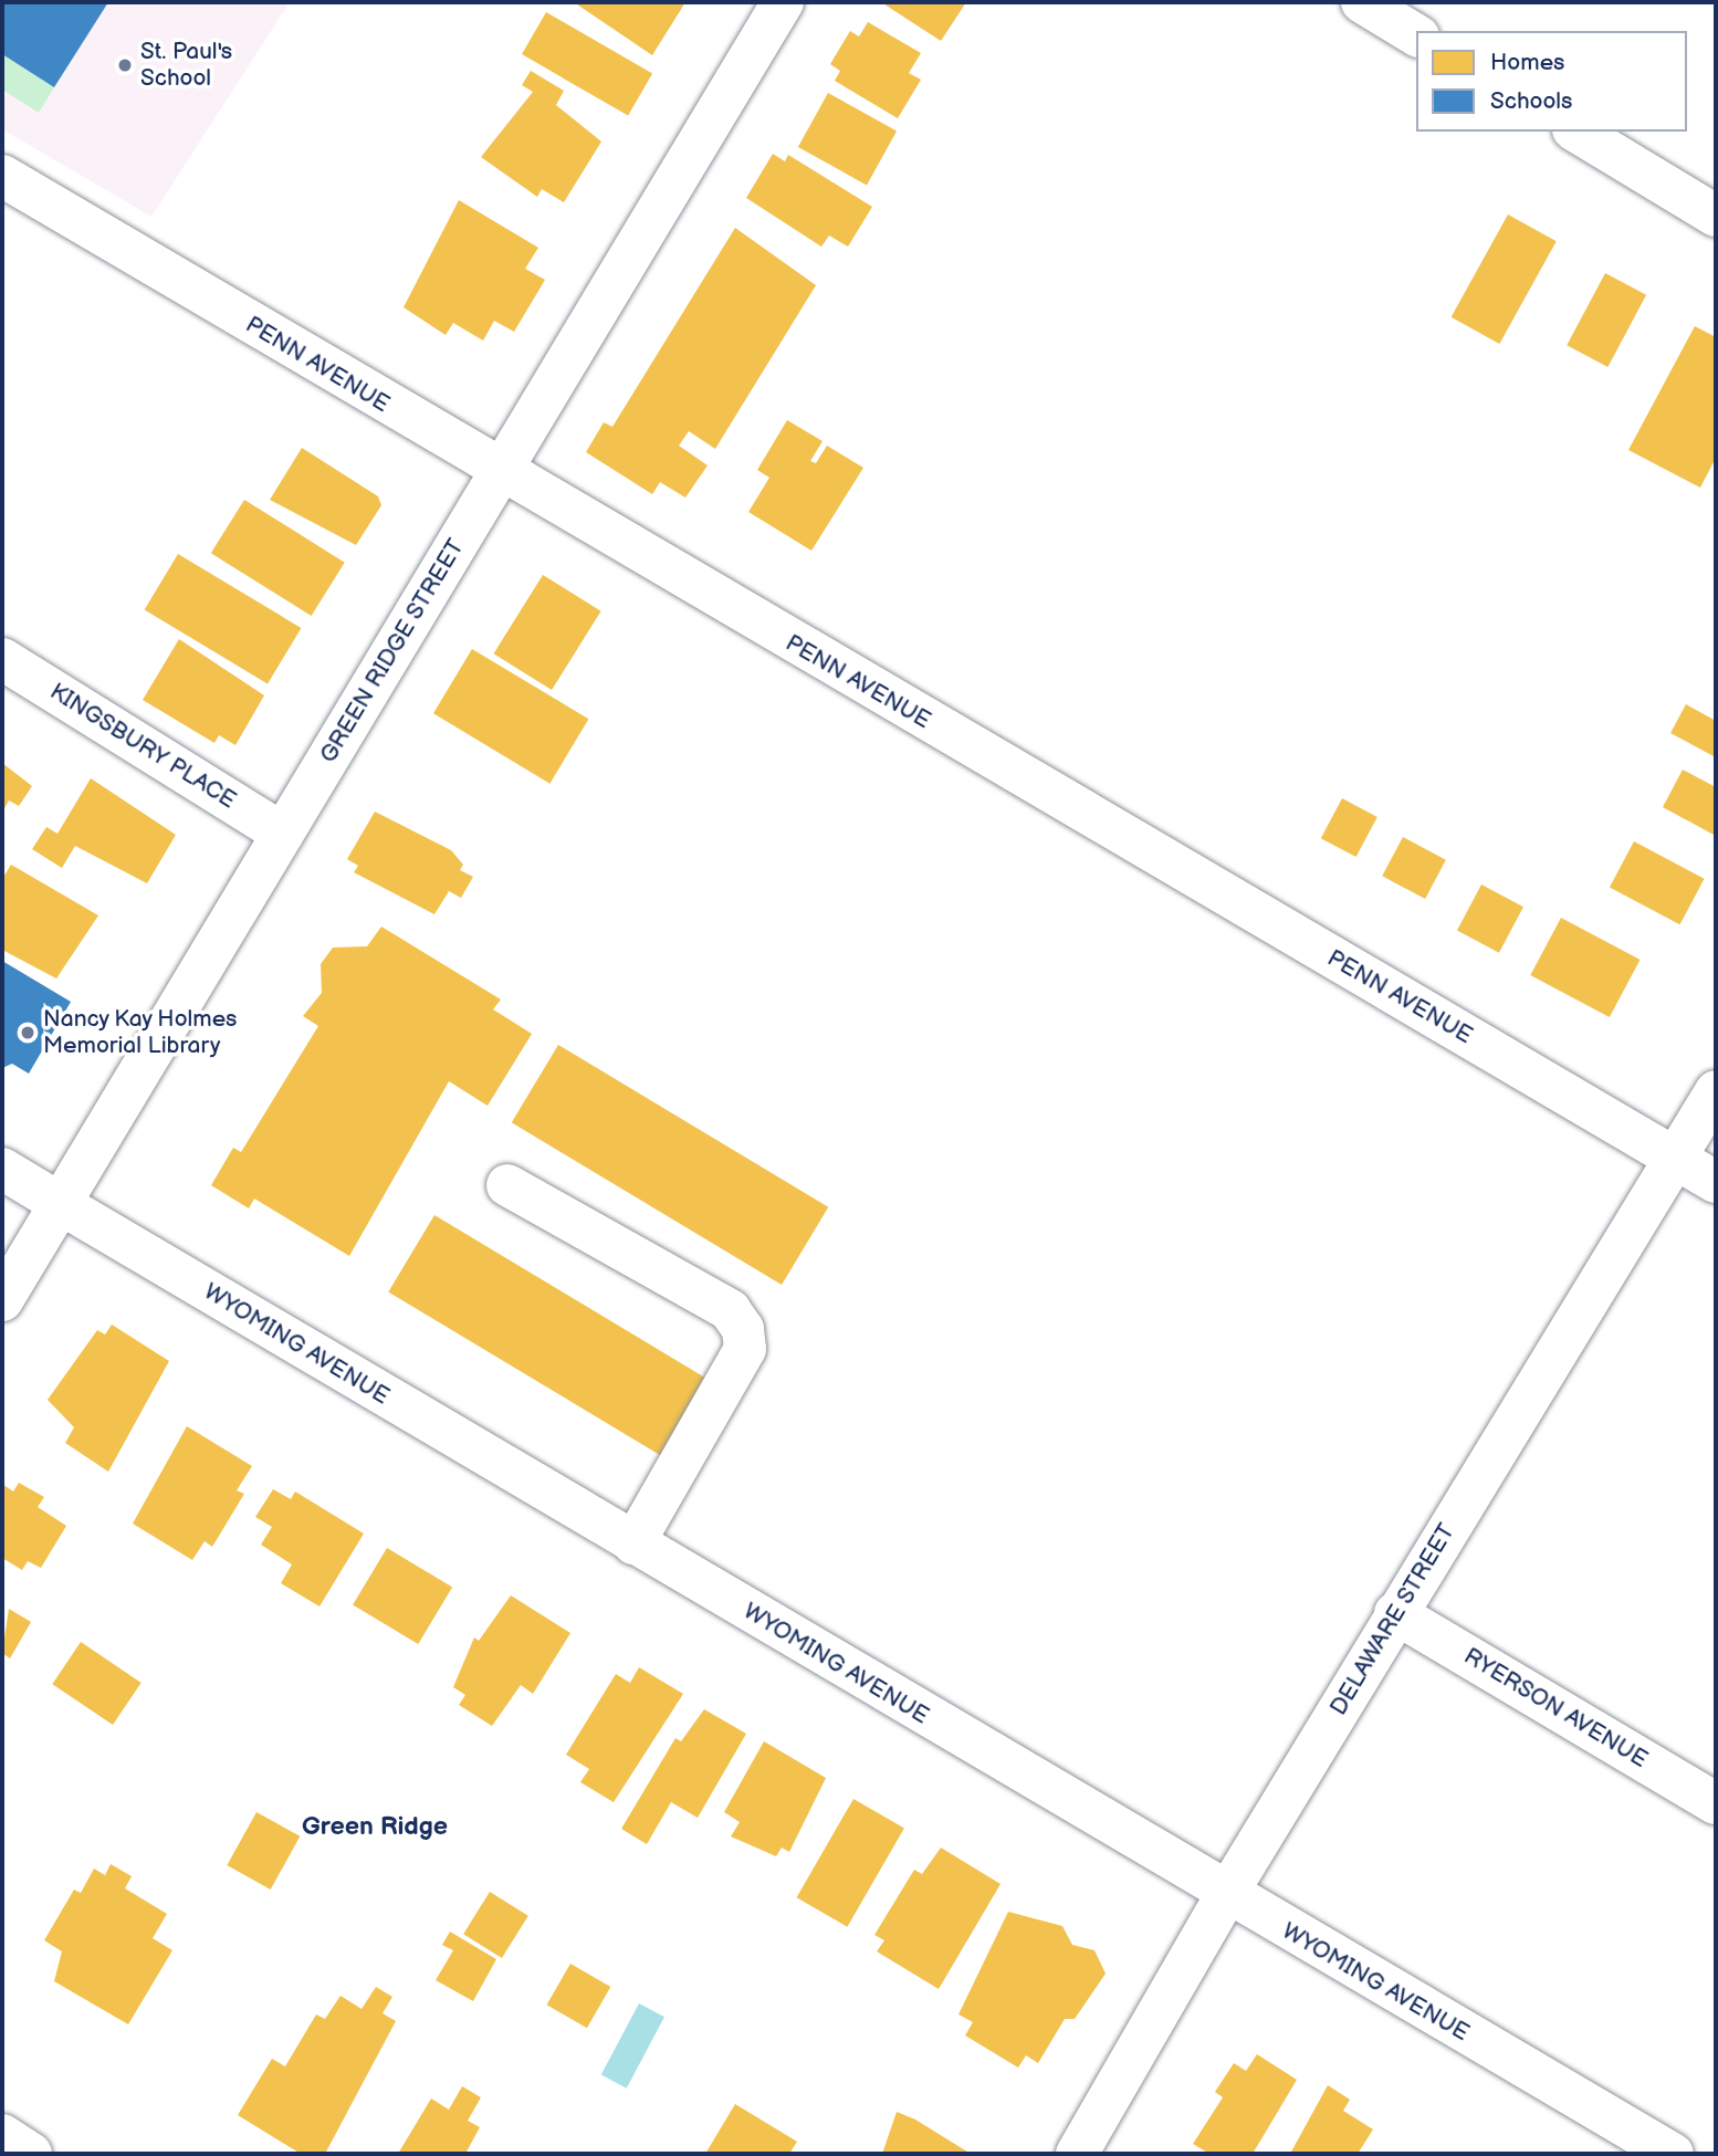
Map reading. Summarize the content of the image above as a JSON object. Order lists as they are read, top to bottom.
{
  "streets": {
    "street": [
      "PENN AVENUE",
      "GREEN RIDGE STREET",
      "KINGSBURY PLACE",
      "WYOMING AVENUE",
      "DELAWARE STREET",
      "RYERSON AVENUE"
    ]
  },
  "crossings": [
    ["PENN AVENUE", "GREEN RIDGE STREET"],
    ["PENN AVENUE", "DELAWARE STREET"],
    ["GREEN RIDGE STREET", "KINGSBURY PLACE"],
    ["GREEN RIDGE STREET", "WYOMING AVENUE"],
    ["WYOMING AVENUE", "DELAWARE STREET"],
    ["DELAWARE STREET", "RYERSON AVENUE"]
  ],
  "districts": ["Green Ridge"],
  "places": ["St. Paul's School", "Nancy Kay Holmes Memorial Library"],
  "legend": ["Homes", "Schools"]
}
